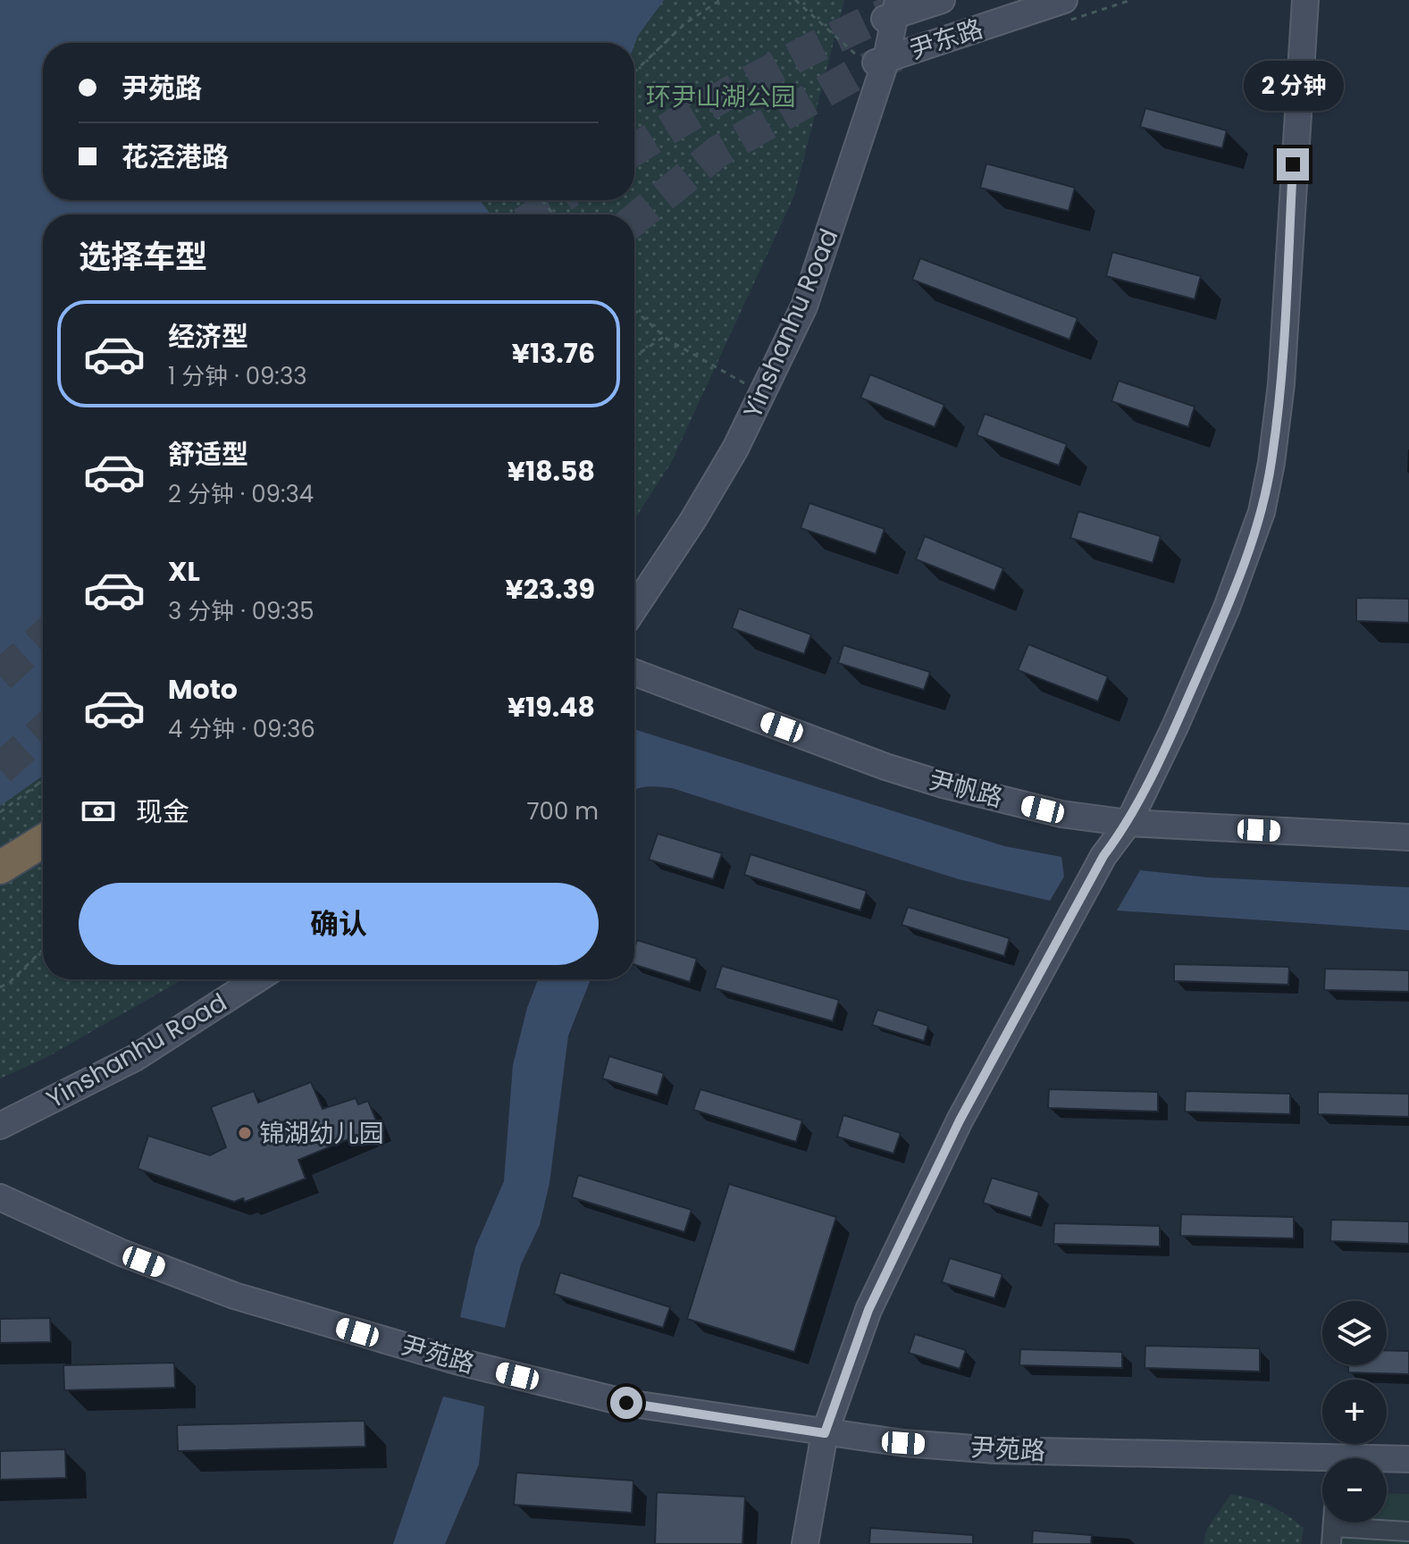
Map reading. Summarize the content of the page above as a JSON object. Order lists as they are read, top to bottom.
{
  "streets": {
    "main road": [
      "尹东路",
      "Yinshanhu Road",
      "尹帆路",
      "尹苑路"
    ]
  },
  "crossings": [
    ["尹东路", "Yinshanhu Road"]
  ],
  "parks": ["环尹山湖公园"],
  "places": ["锦湖幼儿园"],
  "page": {
    "banner": ["尹苑路", "花泾港路"],
    "bubble": "2 分钟",
    "heading": "选择车型",
    "list": [
      {
        "name": "经济型",
        "note": "1 分钟 · 09:33",
        "value": "¥13.76"
      },
      {
        "name": "舒适型",
        "note": "2 分钟 · 09:34",
        "value": "¥18.58"
      },
      {
        "name": "XL",
        "note": "3 分钟 · 09:35",
        "value": "¥23.39"
      },
      {
        "name": "Moto",
        "note": "4 分钟 · 09:36",
        "value": "¥19.48"
      }
    ],
    "pay": ["现金", "700 m"],
    "buttons": "确认",
    "map_buttons": ["+", "−"]
  }
}
